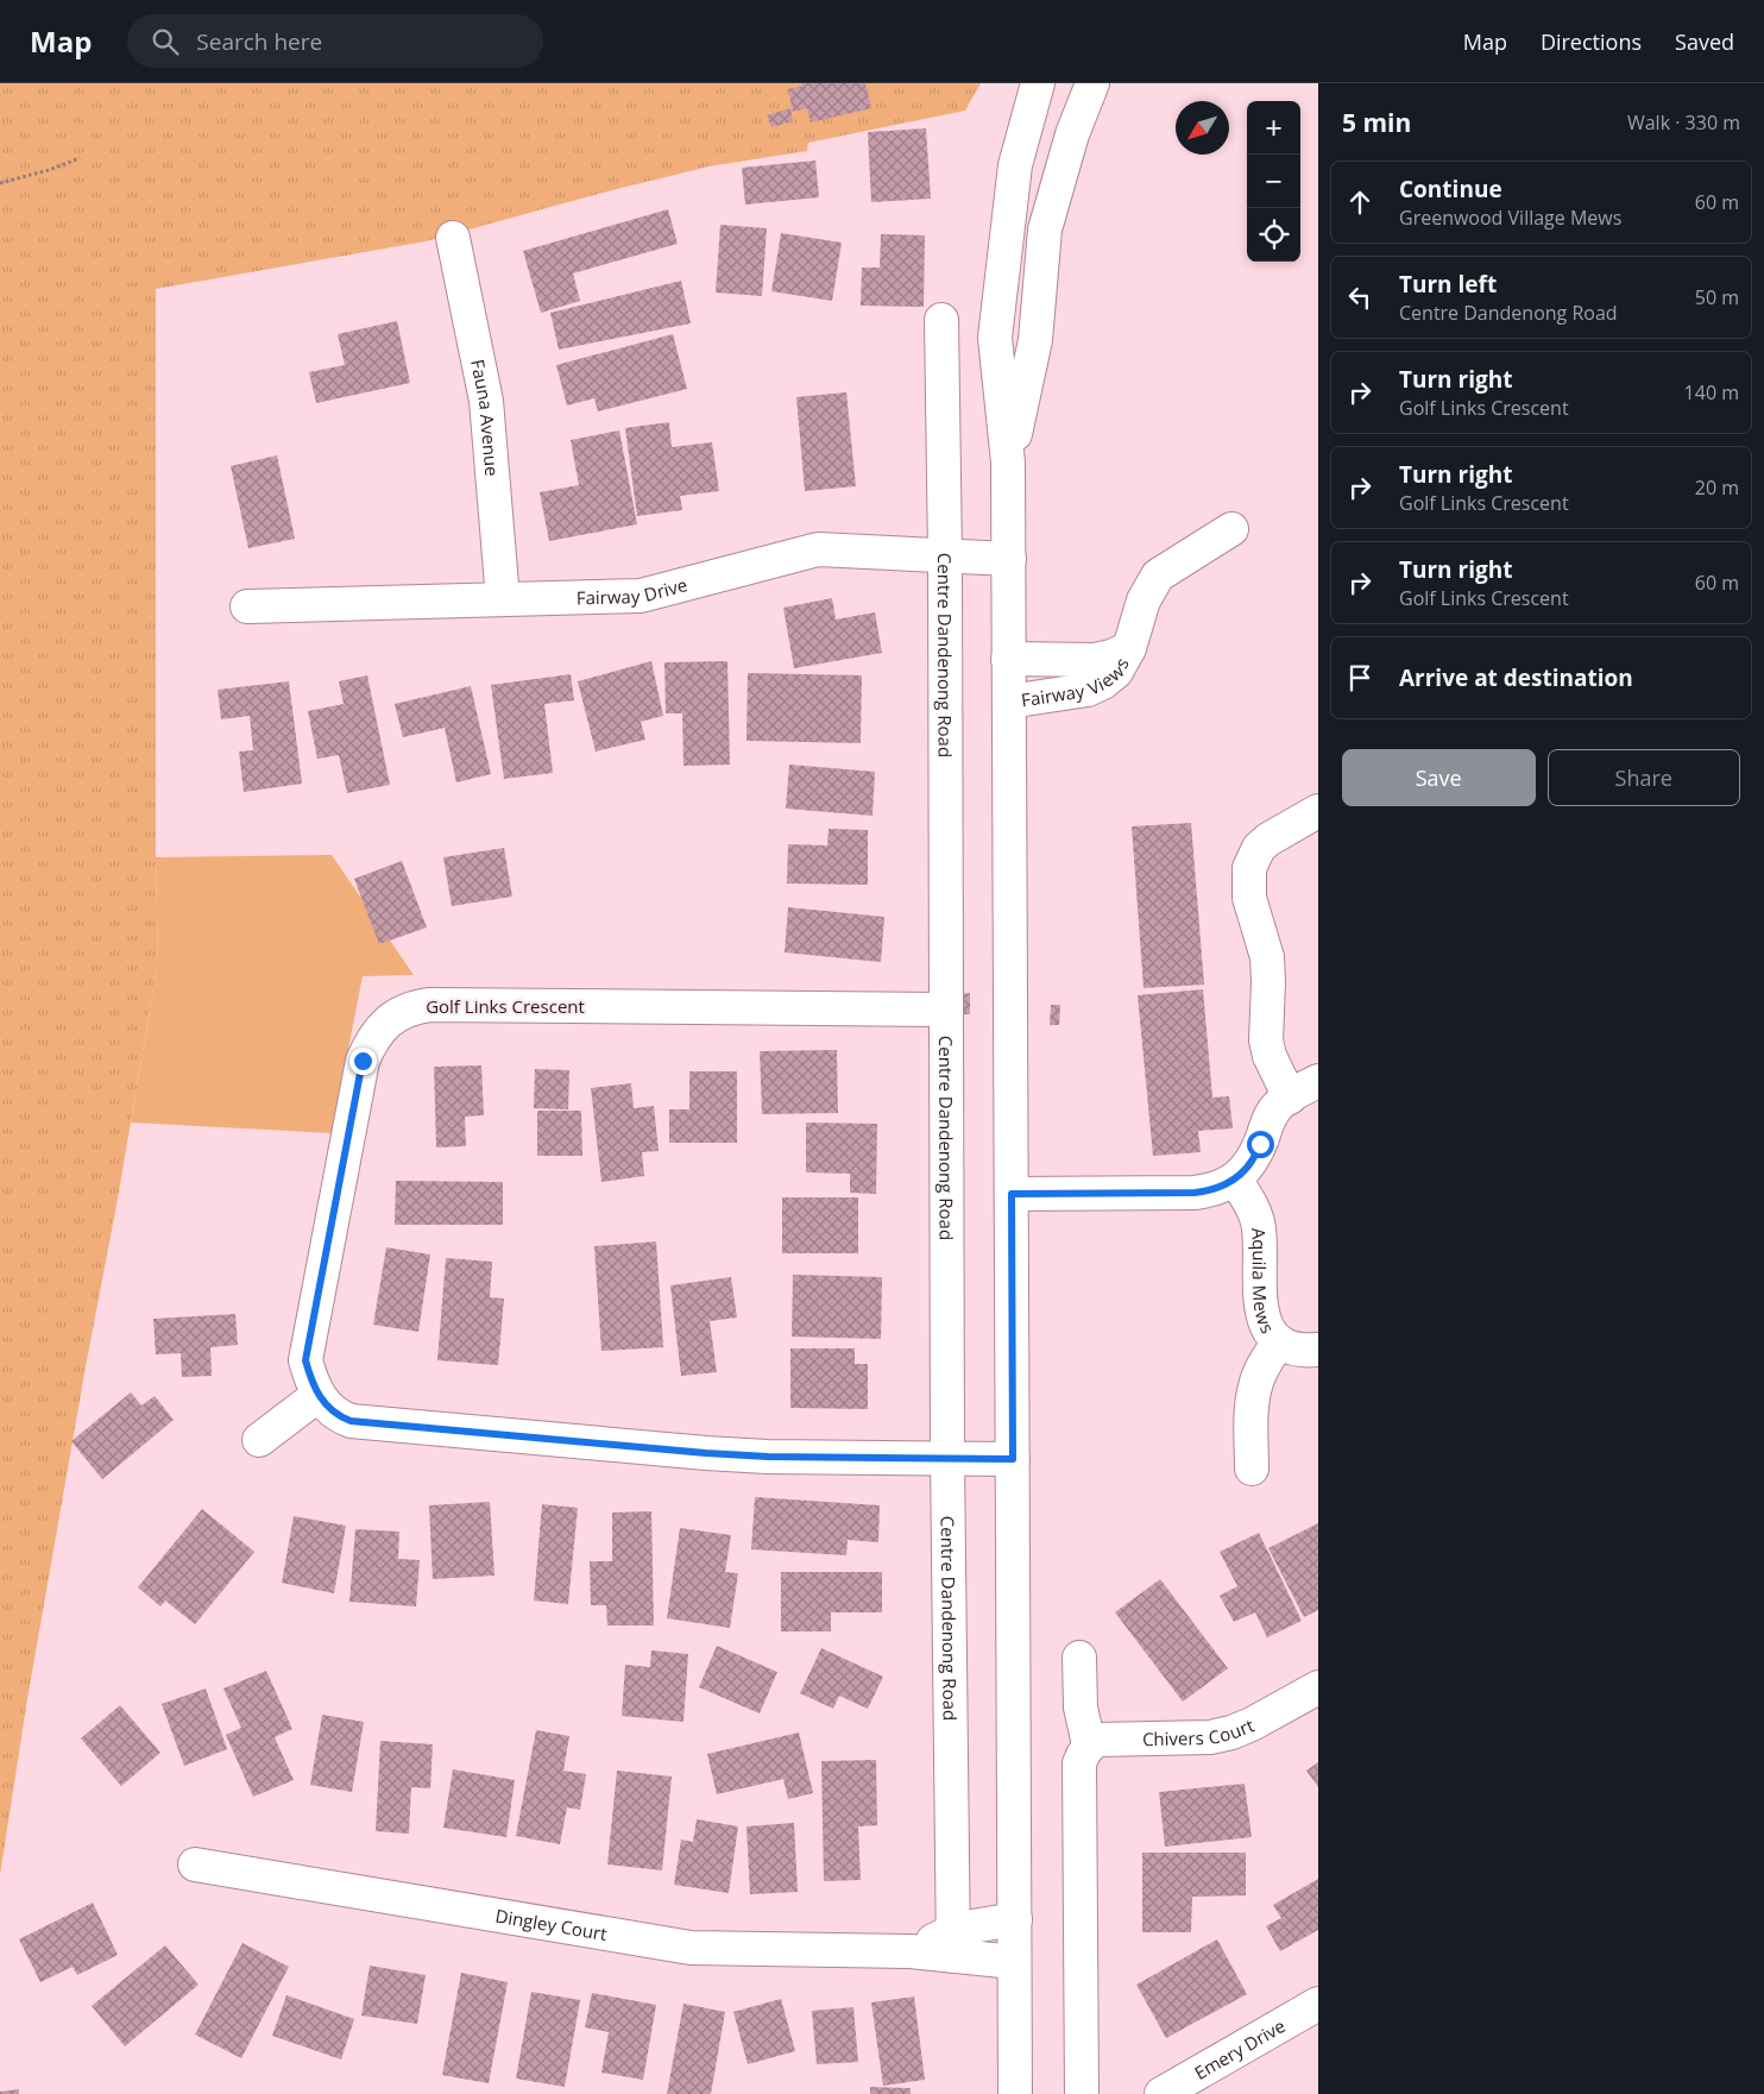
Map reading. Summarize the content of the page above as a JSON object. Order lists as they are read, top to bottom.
{
  "streets": {
    "street": [
      "Fauna Avenue",
      "Fairway Drive",
      "Centre Dandenong Road",
      "Fairway Views",
      "Golf Links Crescent",
      "Aquila Mews",
      "Chivers Court",
      "Dingley Court",
      "Emery Drive"
    ]
  },
  "crossings": [
    ["Fauna Avenue", "Fairway Drive"],
    ["Fairway Drive", "Centre Dandenong Road"],
    ["Centre Dandenong Road", "Golf Links Crescent"],
    ["Centre Dandenong Road", "Dingley Court"]
  ],
  "north": "bottom left",
  "page": {
    "header": "Map",
    "search": "Search here",
    "nav": ["Map", "Directions", "Saved"],
    "heading": ["5 min", "Walk · 330 m"],
    "map_buttons": ["+", "−"],
    "list": [
      ["Continue", "Greenwood Village Mews", "60 m"],
      ["Turn left", "Centre Dandenong Road", "50 m"],
      ["Turn right", "Golf Links Crescent", "140 m"],
      ["Turn right", "Golf Links Crescent", "20 m"],
      ["Turn right", "Golf Links Crescent", "60 m"],
      "Arrive at destination"
    ],
    "buttons": ["Save", "Share"]
  }
}
